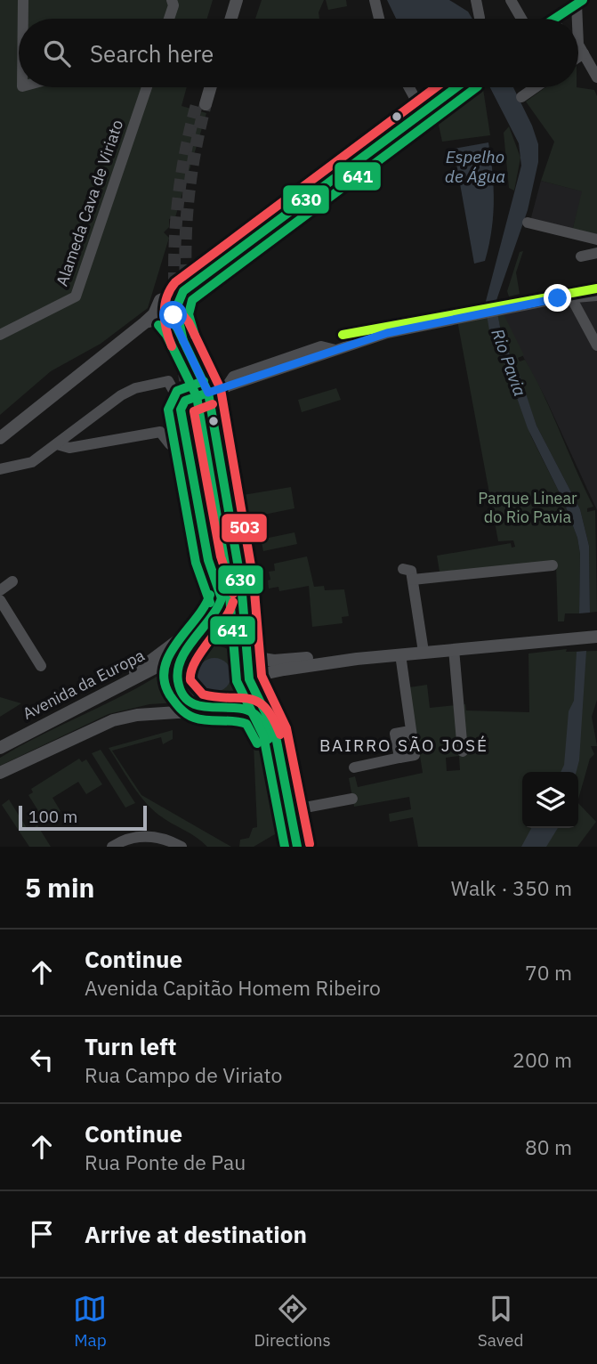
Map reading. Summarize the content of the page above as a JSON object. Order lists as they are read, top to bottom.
{
  "streets": {
    "main road": ["Avenida da Europa"],
    "street": ["Alameda Cava de Viriato"]
  },
  "districts": ["BAIRRO SÃO JOSÉ"],
  "water": ["Espelho de Água", "Rio Pavia"],
  "parks": ["Parque Linear do Rio Pavia"],
  "lines": ["transit line 630", "transit line 641", "transit line 503"],
  "scale_bar": "100 m",
  "page": {
    "search": "Search here",
    "scale": "100 m",
    "heading": ["5 min", "Walk · 350 m"],
    "list": [
      ["Continue", "Avenida Capitão Homem Ribeiro", "70 m"],
      ["Turn left", "Rua Campo de Viriato", "200 m"],
      ["Continue", "Rua Ponte de Pau", "80 m"],
      "Arrive at destination"
    ],
    "nav": ["Map", "Directions", "Saved"]
  }
}
